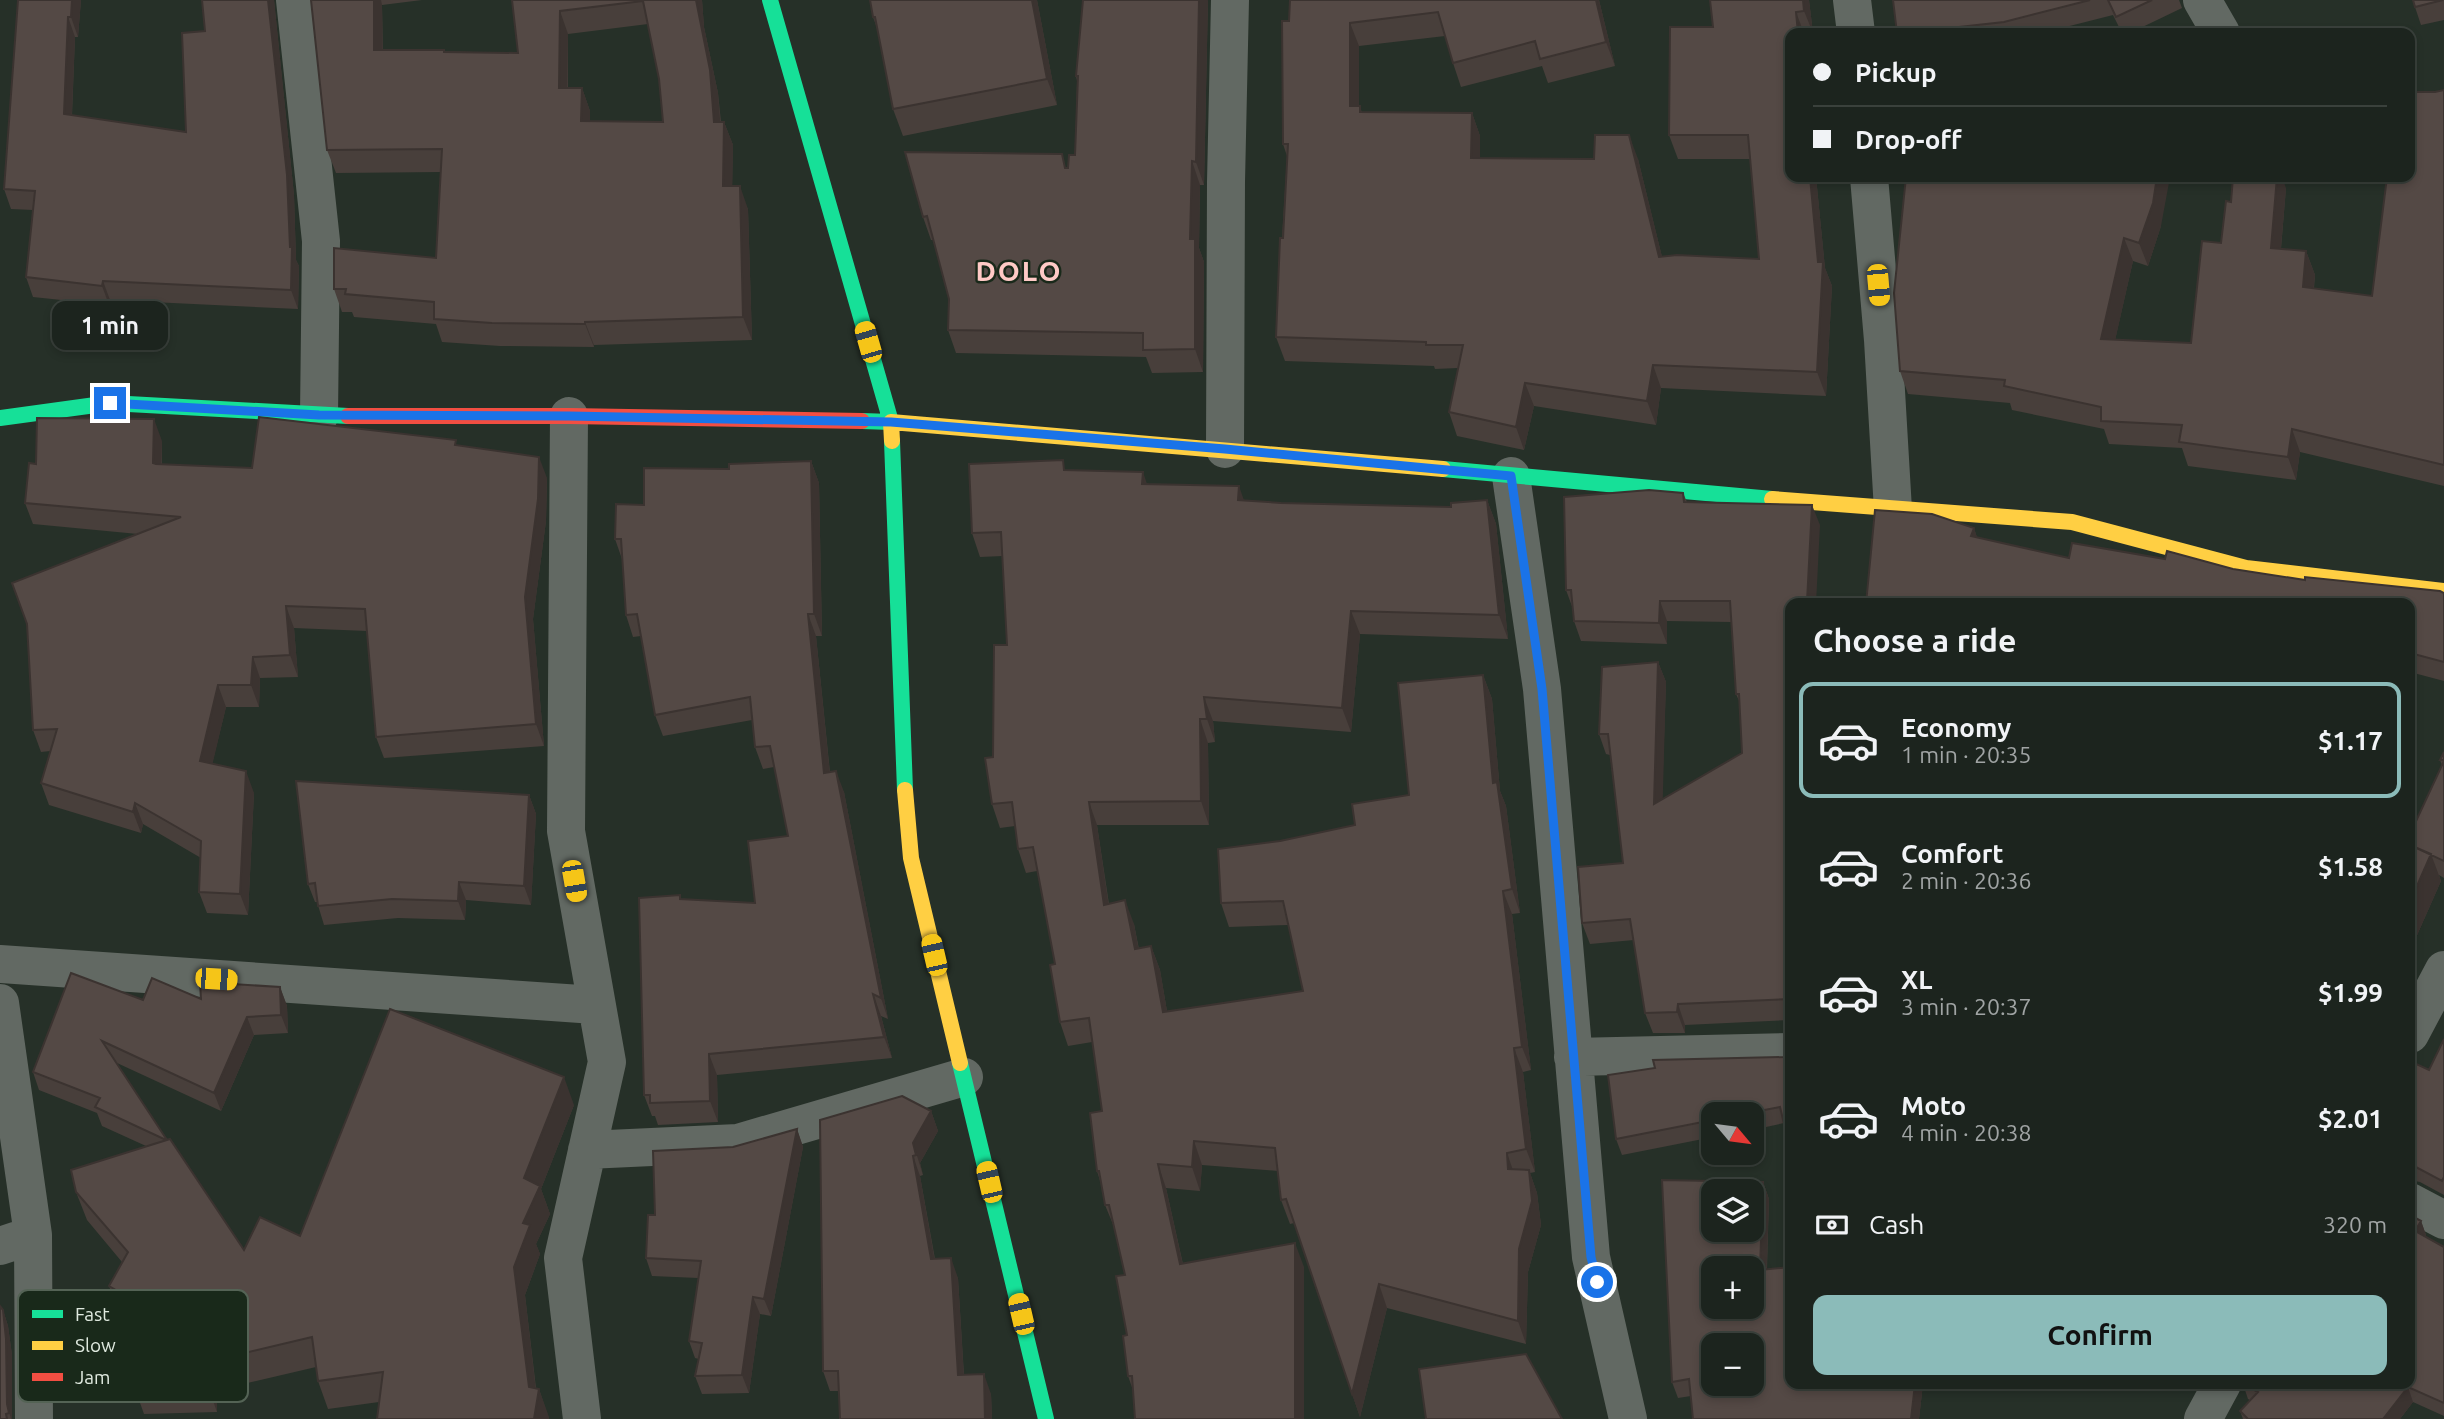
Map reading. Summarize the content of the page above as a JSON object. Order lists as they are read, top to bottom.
{
  "districts": ["DOLO"],
  "legend": ["Fast", "Slow", "Jam"],
  "north": "bottom right",
  "page": {
    "banner": ["Pickup", "Drop-off"],
    "bubble": "1 min",
    "heading": "Choose a ride",
    "list": [
      {
        "name": "Economy",
        "note": "1 min · 20:35",
        "value": "$1.17"
      },
      {
        "name": "Comfort",
        "note": "2 min · 20:36",
        "value": "$1.58"
      },
      {
        "name": "XL",
        "note": "3 min · 20:37",
        "value": "$1.99"
      },
      {
        "name": "Moto",
        "note": "4 min · 20:38",
        "value": "$2.01"
      }
    ],
    "map_buttons": ["+", "−"],
    "pay": ["Cash", "320 m"],
    "buttons": "Confirm"
  }
}
